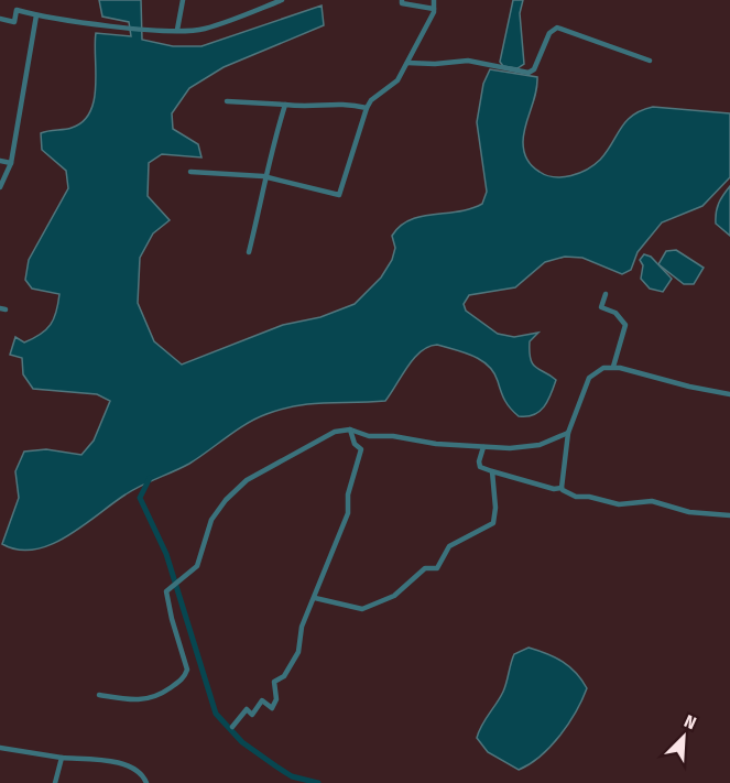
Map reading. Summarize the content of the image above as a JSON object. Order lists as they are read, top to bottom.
{
  "north": "top right"
}
